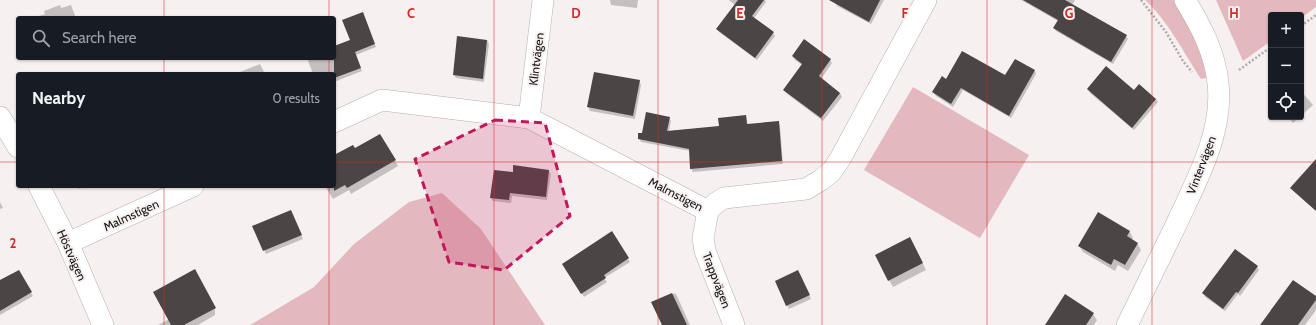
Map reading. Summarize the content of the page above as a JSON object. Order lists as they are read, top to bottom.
{
  "streets": {
    "street": [
      "Klintvägen",
      "Vintervägen",
      "Malmstigen",
      "Höstvägen",
      "Trappvägen"
    ]
  },
  "crossings": [
    ["Klintvägen", "Malmstigen"],
    ["Malmstigen", "Höstvägen"],
    ["Malmstigen", "Trappvägen"]
  ],
  "page": {
    "map_buttons": ["+", "−"],
    "search": "Search here",
    "heading": ["Nearby", "0 results"]
  },
  "grid": {
    "columns": [
      "C",
      "D",
      "E",
      "F",
      "G",
      "H"
    ],
    "rows": ["2"]
  }
}
